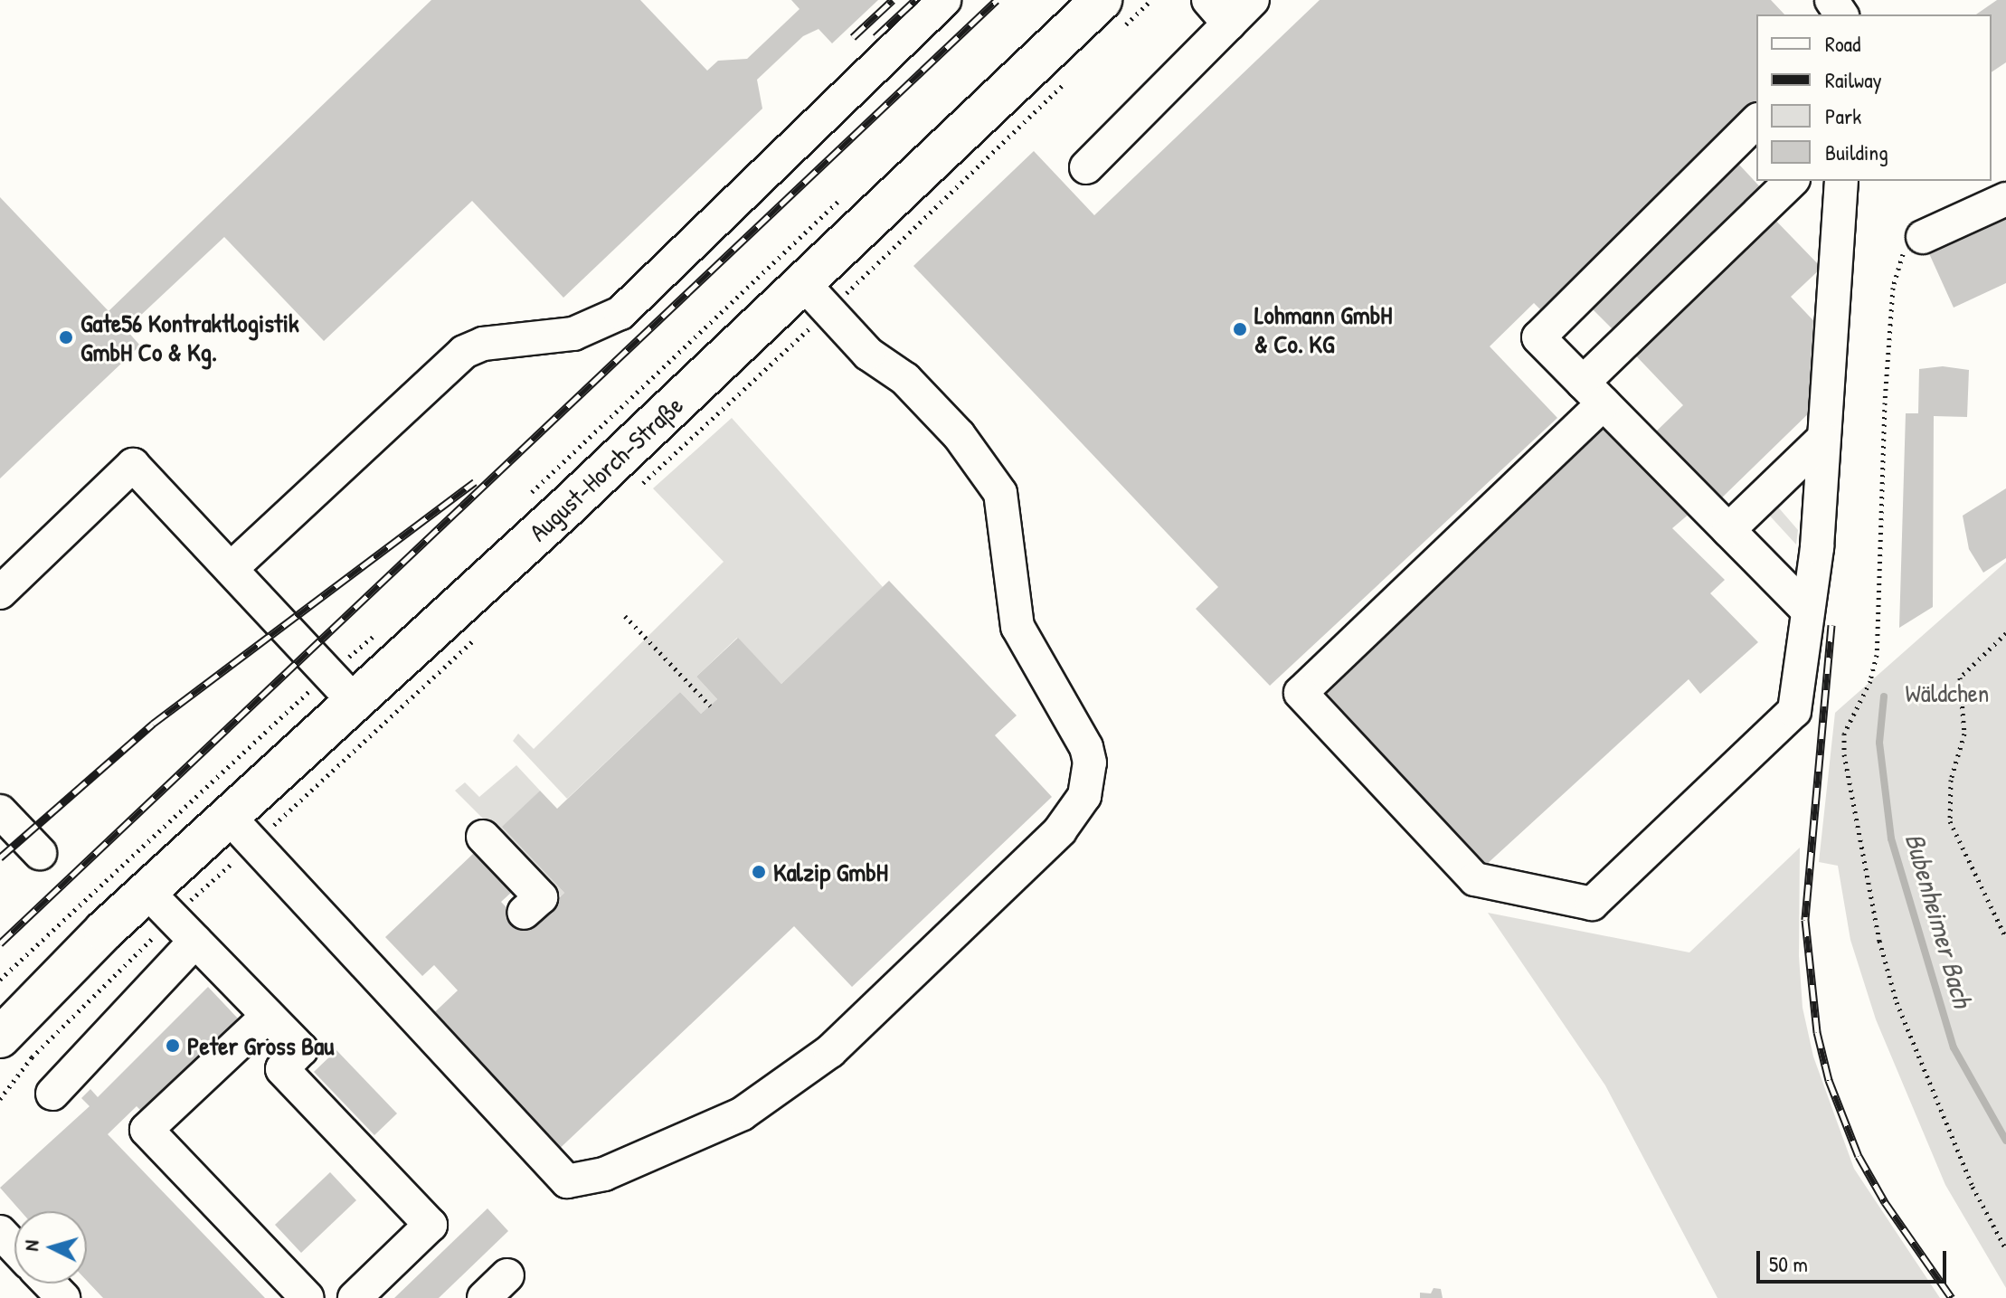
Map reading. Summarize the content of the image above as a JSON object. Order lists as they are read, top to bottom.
{
  "streets": {
    "main road": ["August-Horch-Straße"]
  },
  "water": ["Bubenheimer Bach"],
  "parks": ["Wäldchen"],
  "places": [
    "Lohmann GmbH & Co. KG",
    "Gate56 Kontraktlogistik GmbH Co & Kg.",
    "Kalzip GmbH",
    "Peter Gross Bau"
  ],
  "legend": [
    "Road",
    "Railway",
    "Park",
    "Building"
  ],
  "scale_bar": "50 m",
  "north": "left"
}
